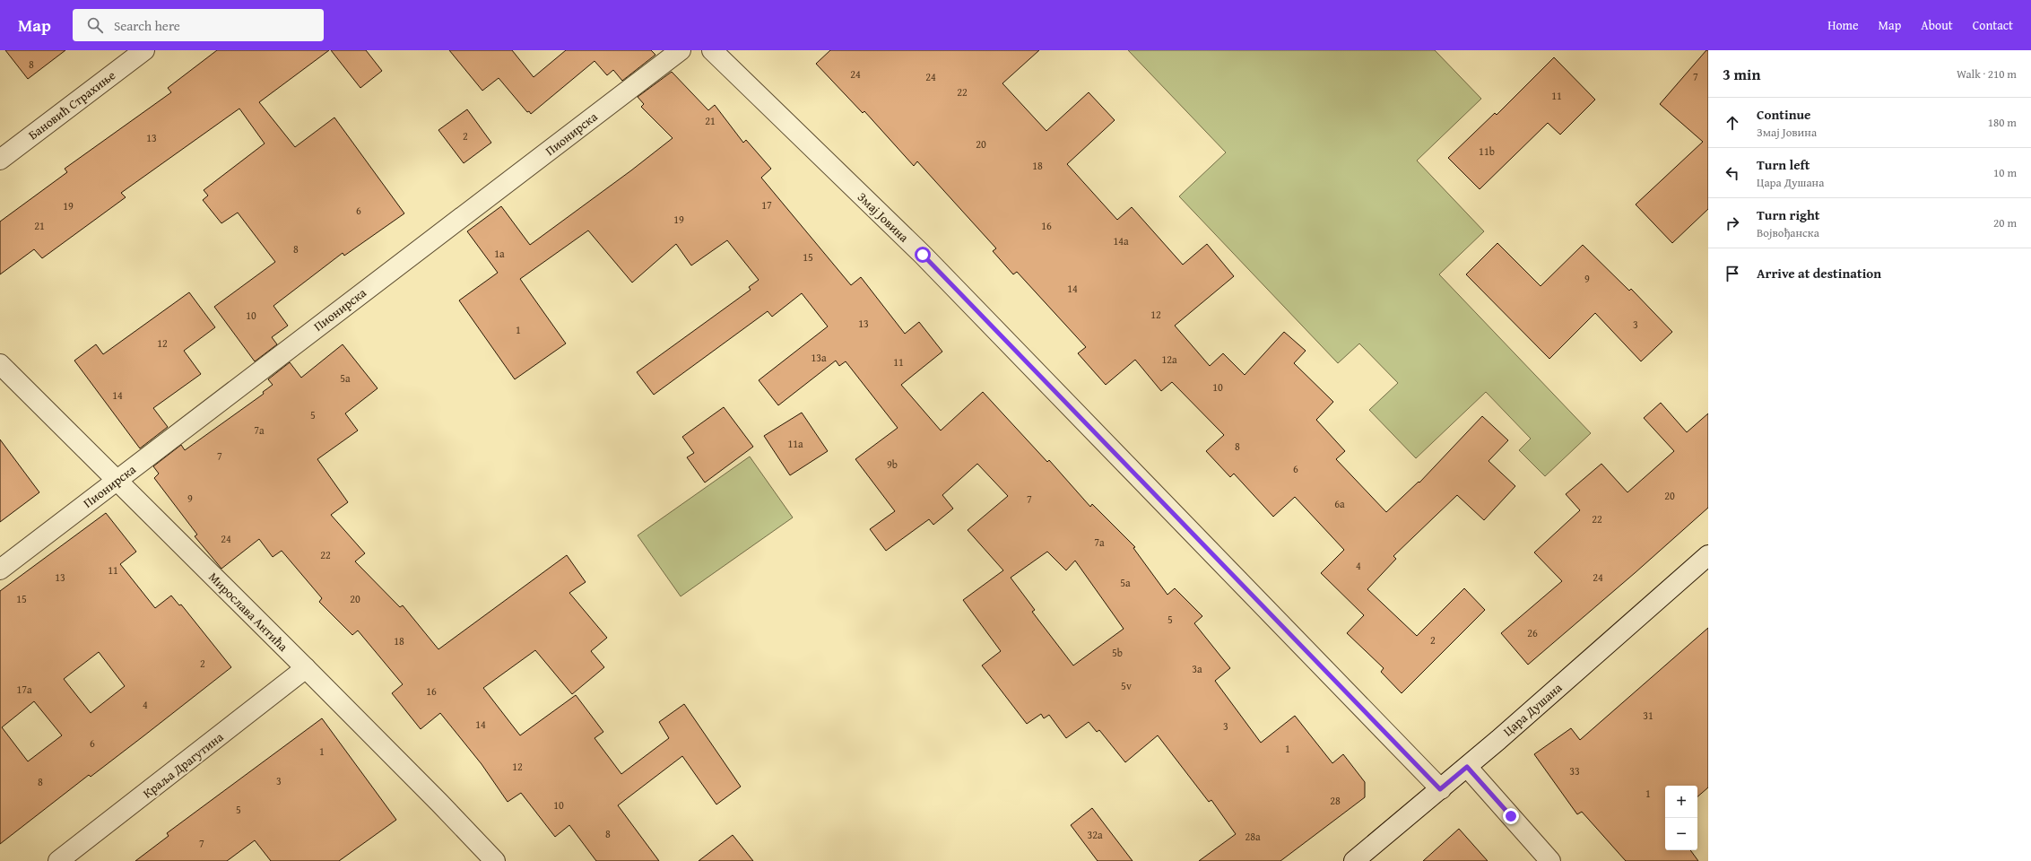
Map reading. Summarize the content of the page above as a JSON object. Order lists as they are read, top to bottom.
{
  "streets": {
    "street": [
      "Бановић Страхиње",
      "Пионирска",
      "Змај Јовина",
      "Мирослава Антића",
      "Цара Душана",
      "Краља Драгутина"
    ]
  },
  "crossings": [
    ["Пионирска", "Мирослава Антића"],
    ["Змај Јовина", "Цара Душана"],
    ["Мирослава Антића", "Краља Драгутина"]
  ],
  "house_numbers": [
    "8",
    "24",
    "24",
    "7",
    "22",
    "11",
    "21",
    "2",
    "13",
    "20",
    "11b",
    "18",
    "17",
    "19",
    "6",
    "19",
    "21",
    "16",
    "14a",
    "8",
    "1a",
    "15",
    "9",
    "14",
    "12",
    "10",
    "13",
    "3",
    "1",
    "12",
    "13a",
    "12a",
    "11",
    "5a",
    "10",
    "14",
    "5",
    "7a",
    "11a",
    "8",
    "7",
    "9b",
    "6",
    "20",
    "9",
    "7",
    "6a",
    "22",
    "24",
    "7a",
    "22",
    "4",
    "11",
    "13",
    "24",
    "5a",
    "15",
    "20",
    "5",
    "26",
    "2",
    "18",
    "5b",
    "2",
    "3a",
    "5v",
    "17a",
    "16",
    "4",
    "31",
    "14",
    "3",
    "6",
    "1",
    "1",
    "12",
    "33",
    "3",
    "8",
    "1",
    "28",
    "10",
    "5",
    "8",
    "32a",
    "28a",
    "7"
  ],
  "page": {
    "header": "Map",
    "search": "Search here",
    "nav": [
      "Home",
      "Map",
      "About",
      "Contact"
    ],
    "heading": ["3 min", "Walk · 210 m"],
    "list": [
      ["Continue", "Змај Јовина", "180 m"],
      ["Turn left", "Цара Душана", "10 m"],
      ["Turn right", "Војвођанска", "20 m"],
      "Arrive at destination"
    ],
    "map_buttons": ["+", "−"]
  }
}
